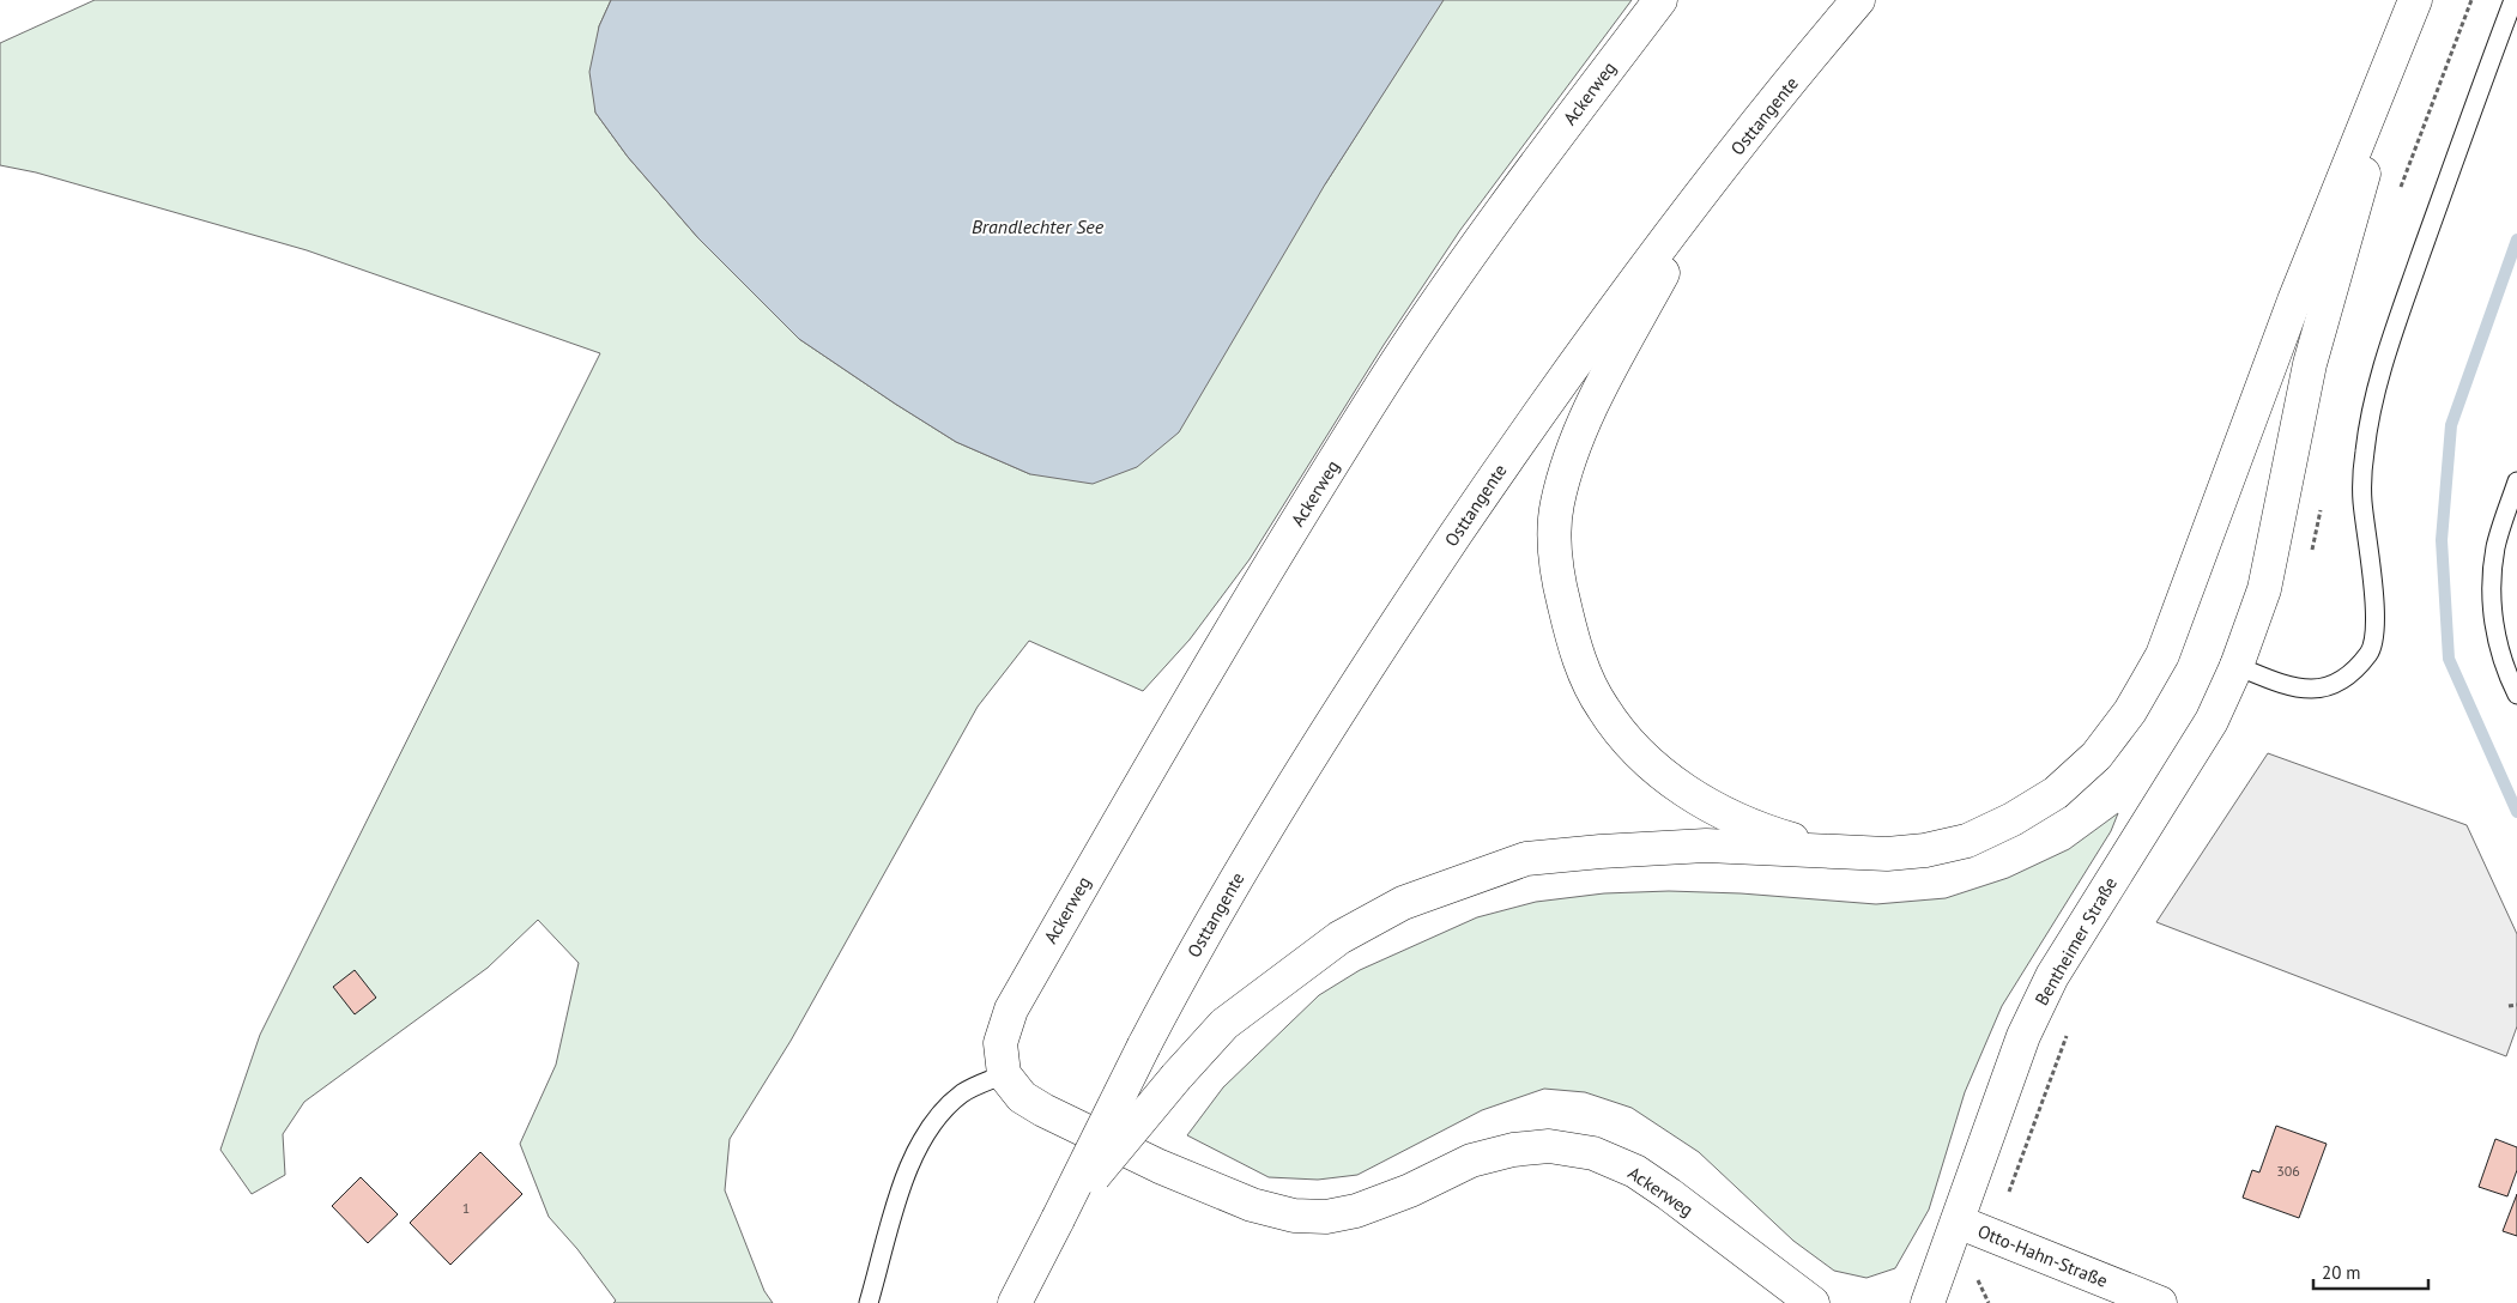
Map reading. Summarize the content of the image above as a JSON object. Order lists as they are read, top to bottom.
{
  "streets": {
    "main road": [
      "Ackerweg",
      "Osttangente",
      "Bentheimer Straße",
      "Otto-Hahn-Straße"
    ]
  },
  "crossings": [
    ["Bentheimer Straße", "Otto-Hahn-Straße"]
  ],
  "water": ["Brandlechter See"],
  "house_numbers": ["306", "1"],
  "scale_bar": "20 m"
}
